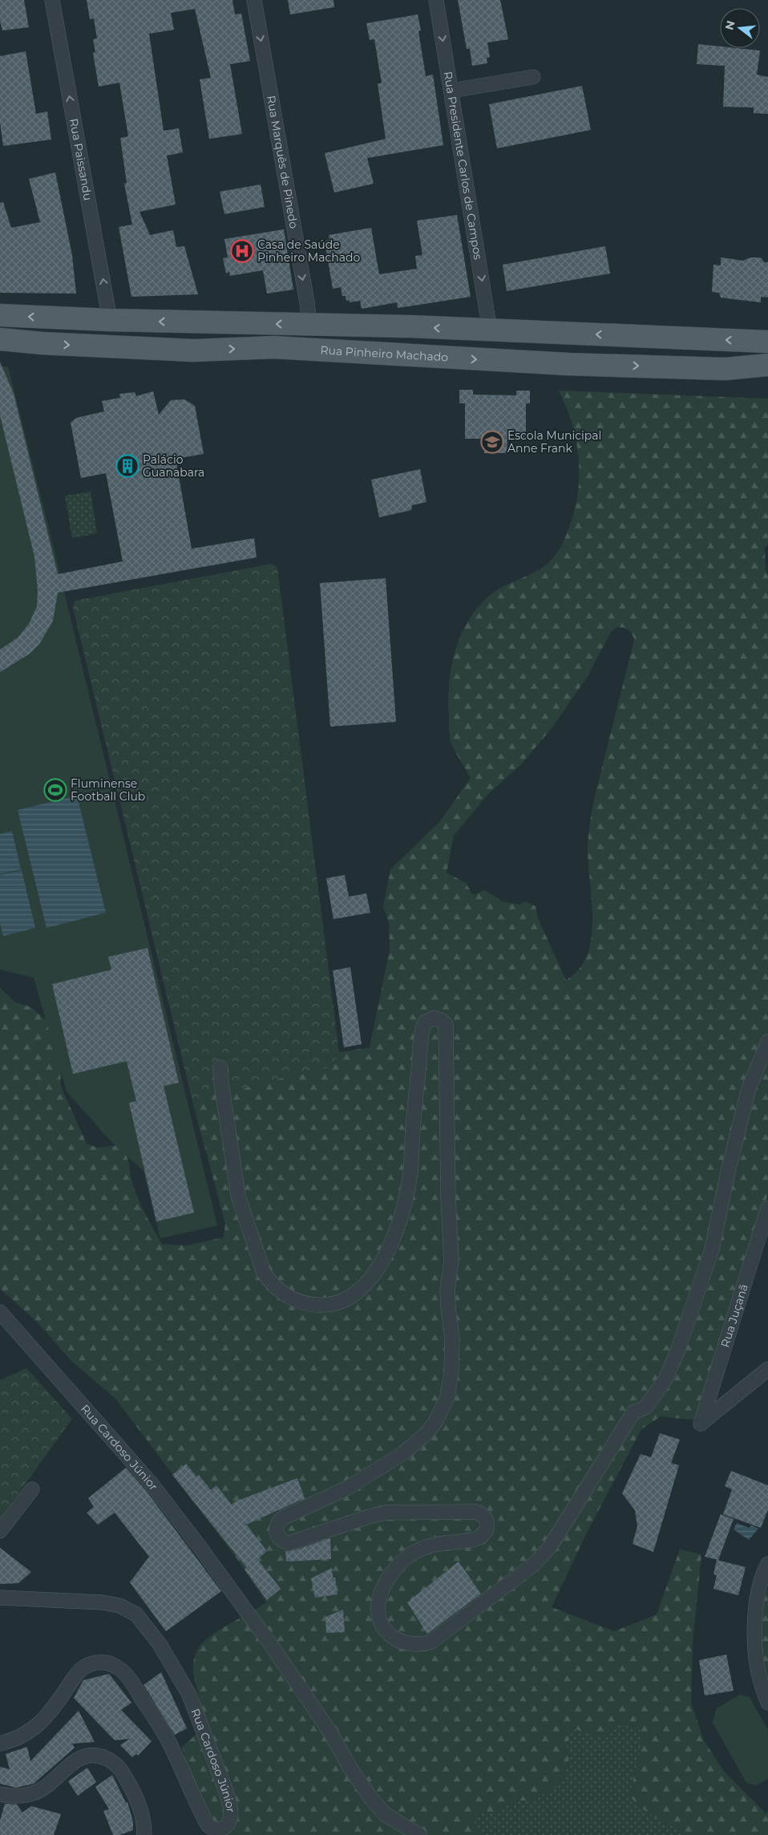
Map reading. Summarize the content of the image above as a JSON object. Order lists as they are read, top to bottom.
{
  "streets": {
    "main road": ["Rua Pinheiro Machado"],
    "street": [
      "Rua Paissandu",
      "Rua Marquês de Pinedo",
      "Rua Presidente Carlos de Campos",
      "Rua Juçanã",
      "Rua Cardoso Júnior"
    ]
  },
  "one_way": ["Rua Paissandu", "Rua Marquês de Pinedo", "Rua Presidente Carlos de Campos"],
  "places": {
    "hospital": ["Casa de Saúde Pinheiro Machado"],
    "school or university": ["Escola Municipal Anne Frank"],
    "building": ["Palácio Guanabara"],
    "sports": ["Fluminense Football Club"]
  },
  "north": "left"
}
